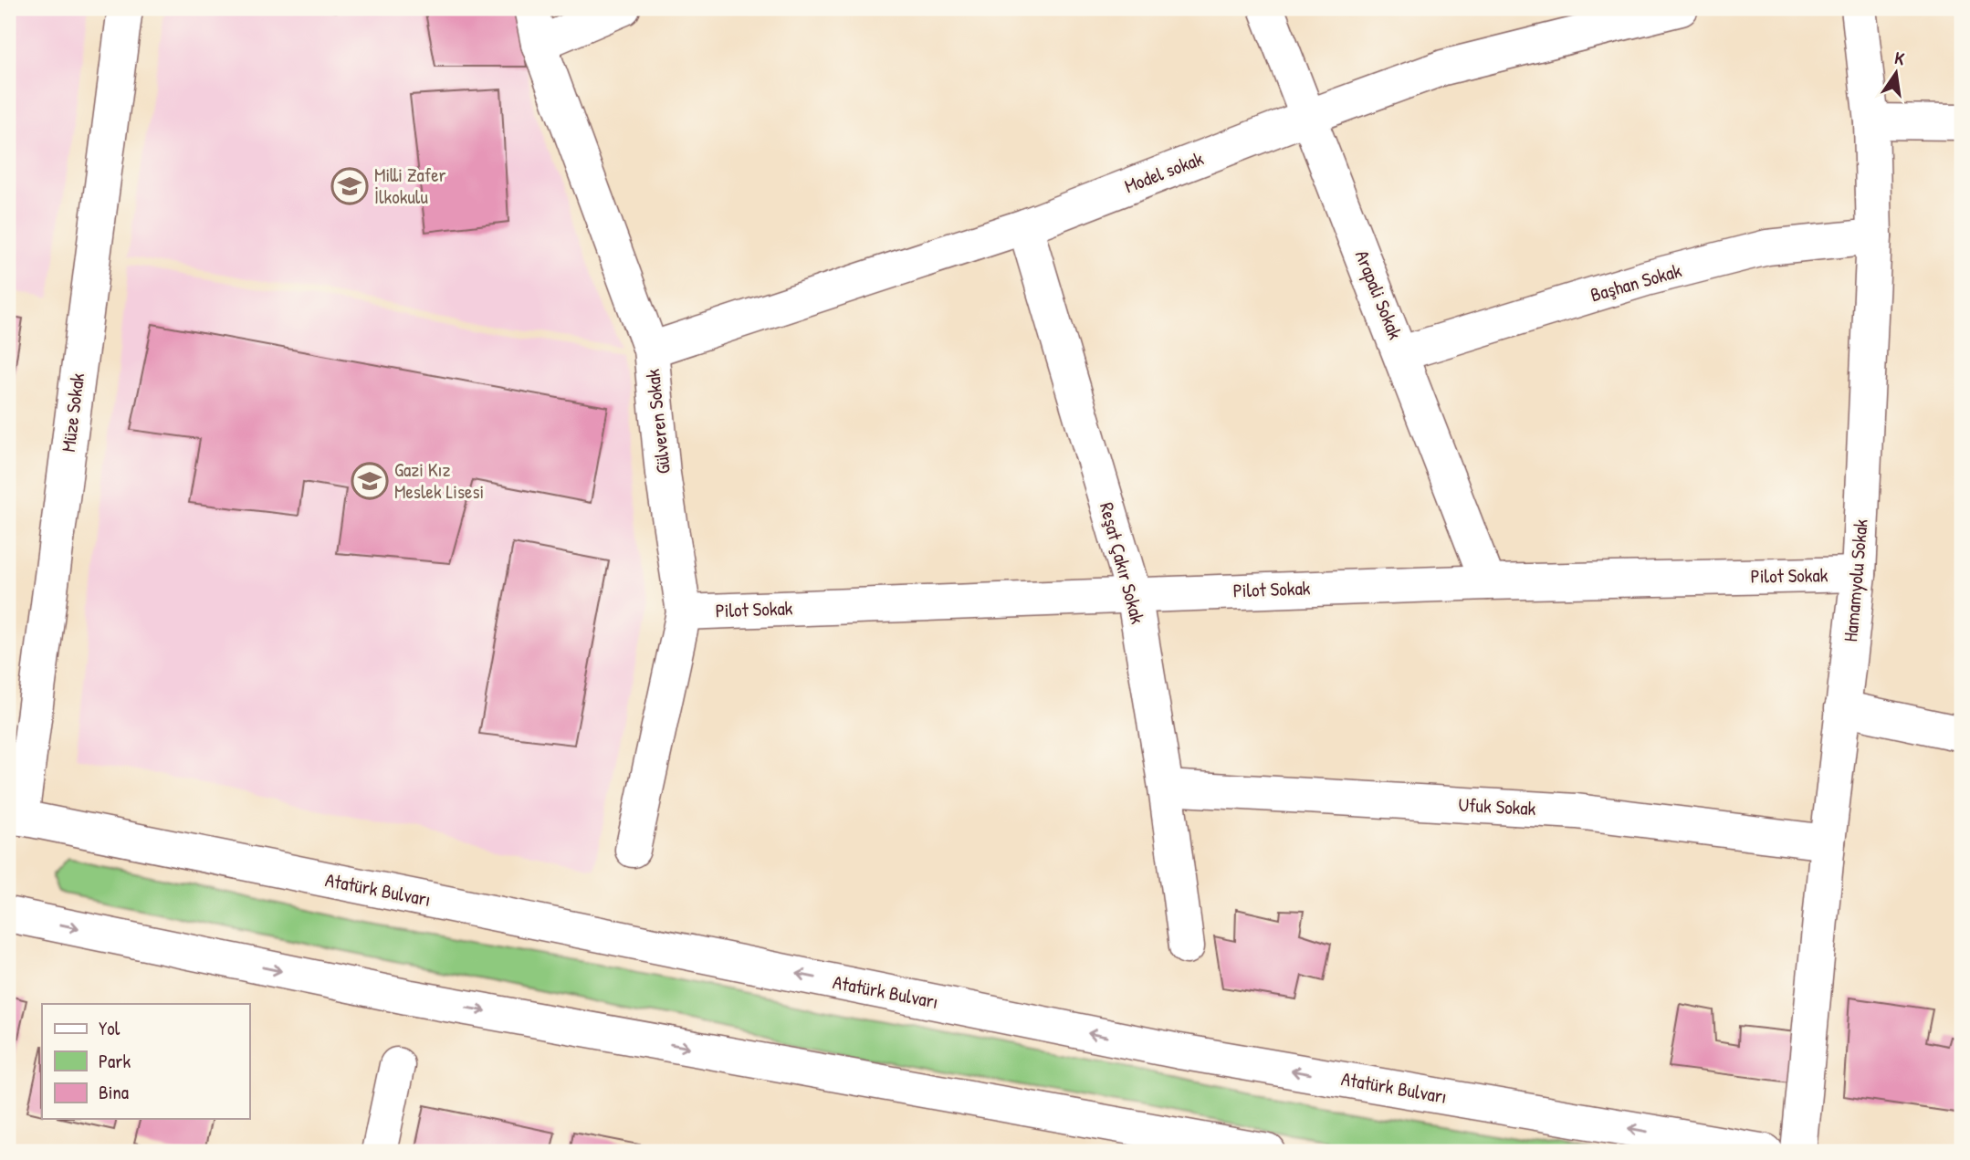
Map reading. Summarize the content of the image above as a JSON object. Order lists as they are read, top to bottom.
{
  "streets": {
    "street": [
      "Model sokak",
      "Başhan Sokak",
      "Arapali Sokak",
      "Müze Sokak",
      "Gülveren Sokak",
      "Reşat Çakır Sokak",
      "Pilot Sokak",
      "Hamamyolu Sokak",
      "Ufuk Sokak",
      "Atatürk Bulvarı"
    ]
  },
  "crossings": [
    ["Model sokak", "Arapali Sokak"],
    ["Model sokak", "Gülveren Sokak"],
    ["Model sokak", "Reşat Çakır Sokak"],
    ["Başhan Sokak", "Arapali Sokak"],
    ["Başhan Sokak", "Hamamyolu Sokak"],
    ["Arapali Sokak", "Pilot Sokak"],
    ["Müze Sokak", "Atatürk Bulvarı"],
    ["Gülveren Sokak", "Pilot Sokak"],
    ["Reşat Çakır Sokak", "Pilot Sokak"],
    ["Reşat Çakır Sokak", "Ufuk Sokak"],
    ["Pilot Sokak", "Hamamyolu Sokak"],
    ["Hamamyolu Sokak", "Ufuk Sokak"]
  ],
  "places": {
    "school or university": ["Milli Zafer İlkokulu", "Gazi Kız Meslek Lisesi"]
  },
  "legend": ["Yol", "Park", "Bina"],
  "north": "top"
}
